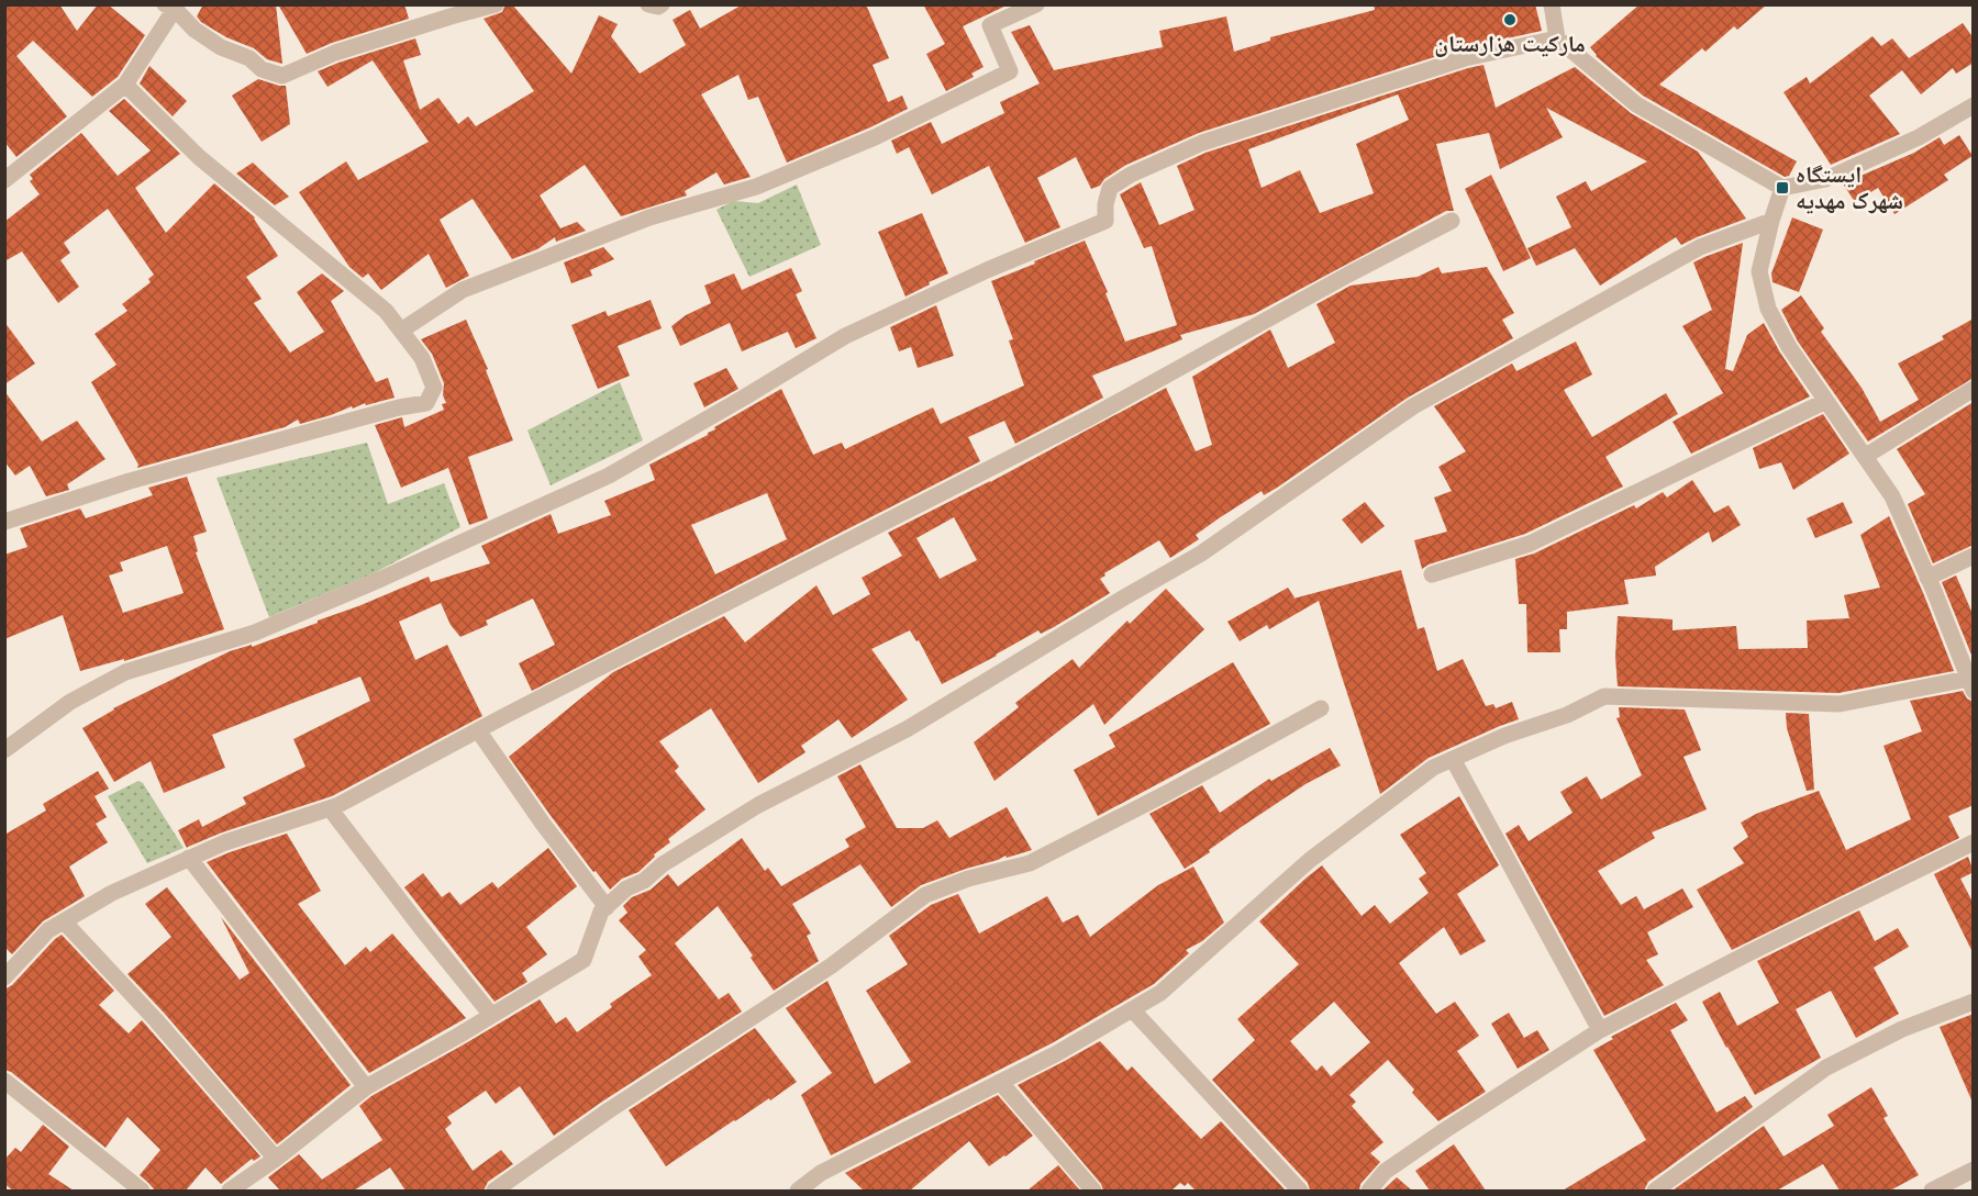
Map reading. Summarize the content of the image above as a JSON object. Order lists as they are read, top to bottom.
{
  "places": {
    "other": ["مارکیت هزارستان"],
    "transit": ["ایستگاه شهرک مهدیه"]
  }
}
